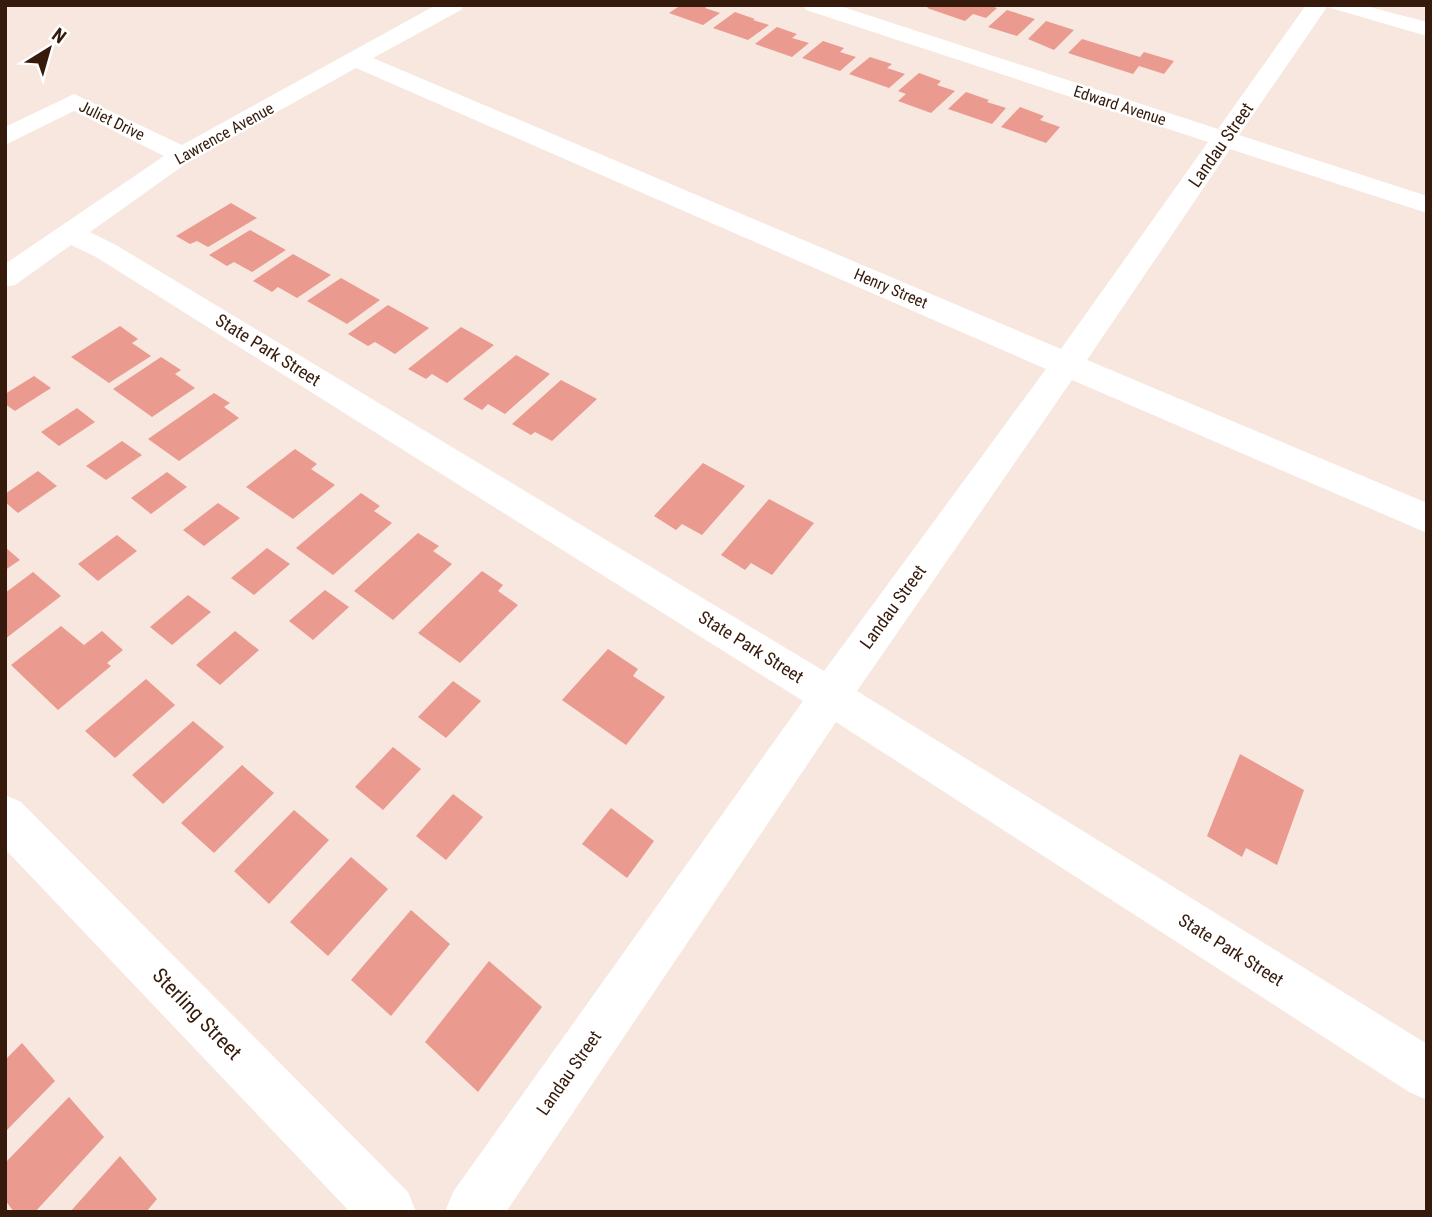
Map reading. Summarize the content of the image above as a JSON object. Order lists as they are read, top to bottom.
{
  "streets": {
    "street": [
      "Edward Avenue",
      "Juliet Drive",
      "Lawrence Avenue",
      "Landau Street",
      "Henry Street",
      "State Park Street",
      "Sterling Street"
    ]
  },
  "crossings": [
    ["Edward Avenue", "Landau Street"],
    ["Juliet Drive", "Lawrence Avenue"],
    ["Lawrence Avenue", "Henry Street"],
    ["Lawrence Avenue", "State Park Street"],
    ["Landau Street", "Henry Street"],
    ["Landau Street", "State Park Street"]
  ],
  "north": "top right"
}
